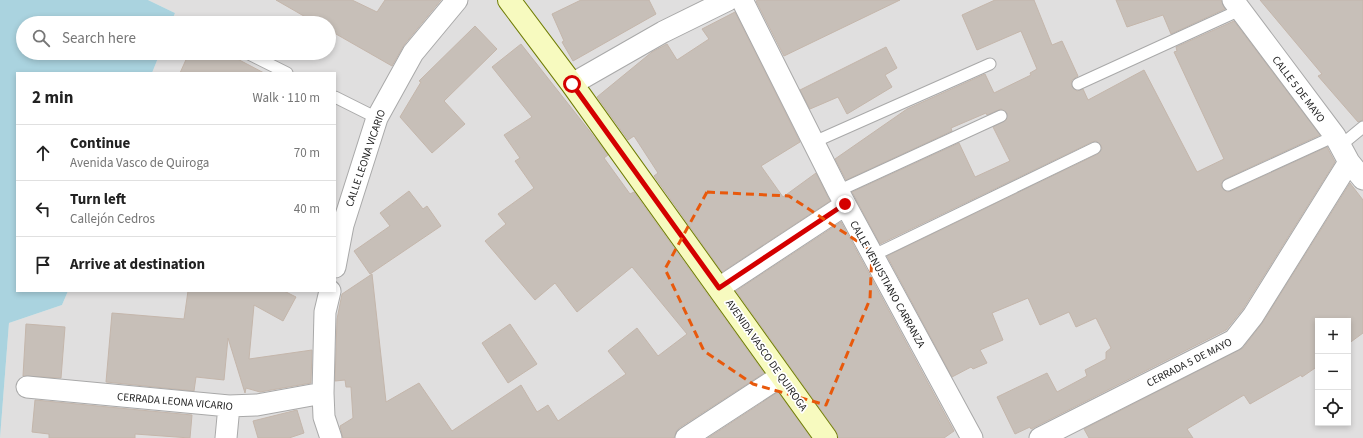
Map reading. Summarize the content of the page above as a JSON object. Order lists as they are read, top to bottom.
{
  "streets": {
    "street": [
      "CALLE 5 DE MAYO",
      "CALLE LEONA VICARIO",
      "CALLE VENUSTIANO CARRANZA",
      "AVENIDA VASCO DE QUIROGA",
      "CERRADA 5 DE MAYO",
      "CERRADA LEONA VICARIO"
    ]
  },
  "crossings": [
    ["CALLE 5 DE MAYO", "CERRADA 5 DE MAYO"]
  ],
  "page": {
    "search": "Search here",
    "heading": ["2 min", "Walk · 110 m"],
    "list": [
      ["Continue", "Avenida Vasco de Quiroga", "70 m"],
      ["Turn left", "Callejón Cedros", "40 m"],
      "Arrive at destination"
    ],
    "map_buttons": ["+", "−"]
  }
}
